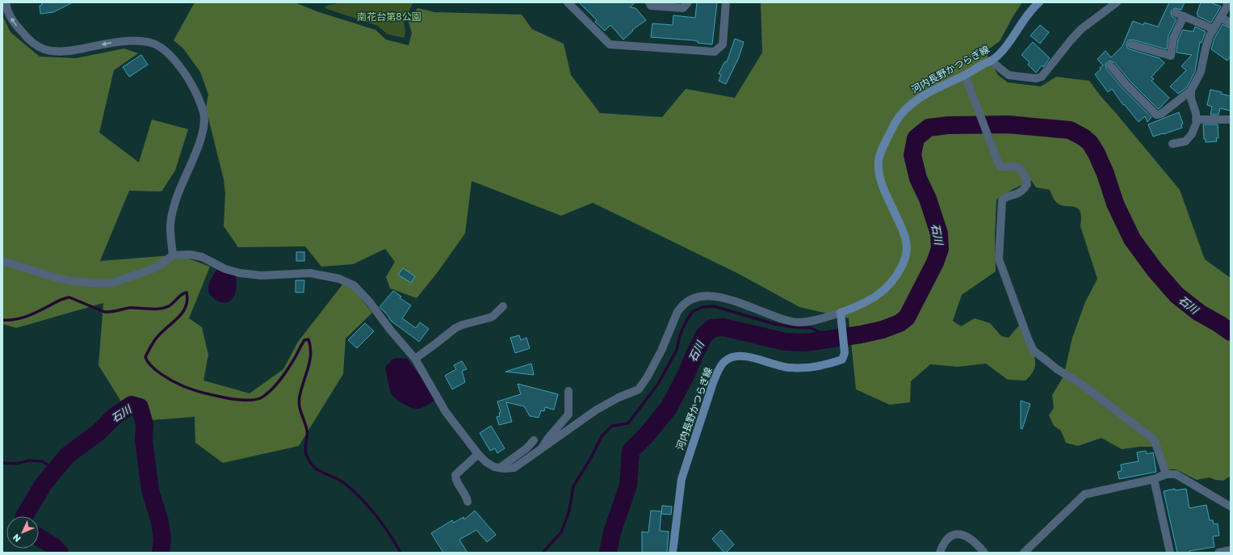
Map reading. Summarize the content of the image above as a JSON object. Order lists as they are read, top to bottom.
{
  "streets": {
    "main road": ["河内長野かつらぎ線"]
  },
  "water": ["石川"],
  "parks": ["南花台第8公園"],
  "north": "bottom left"
}
